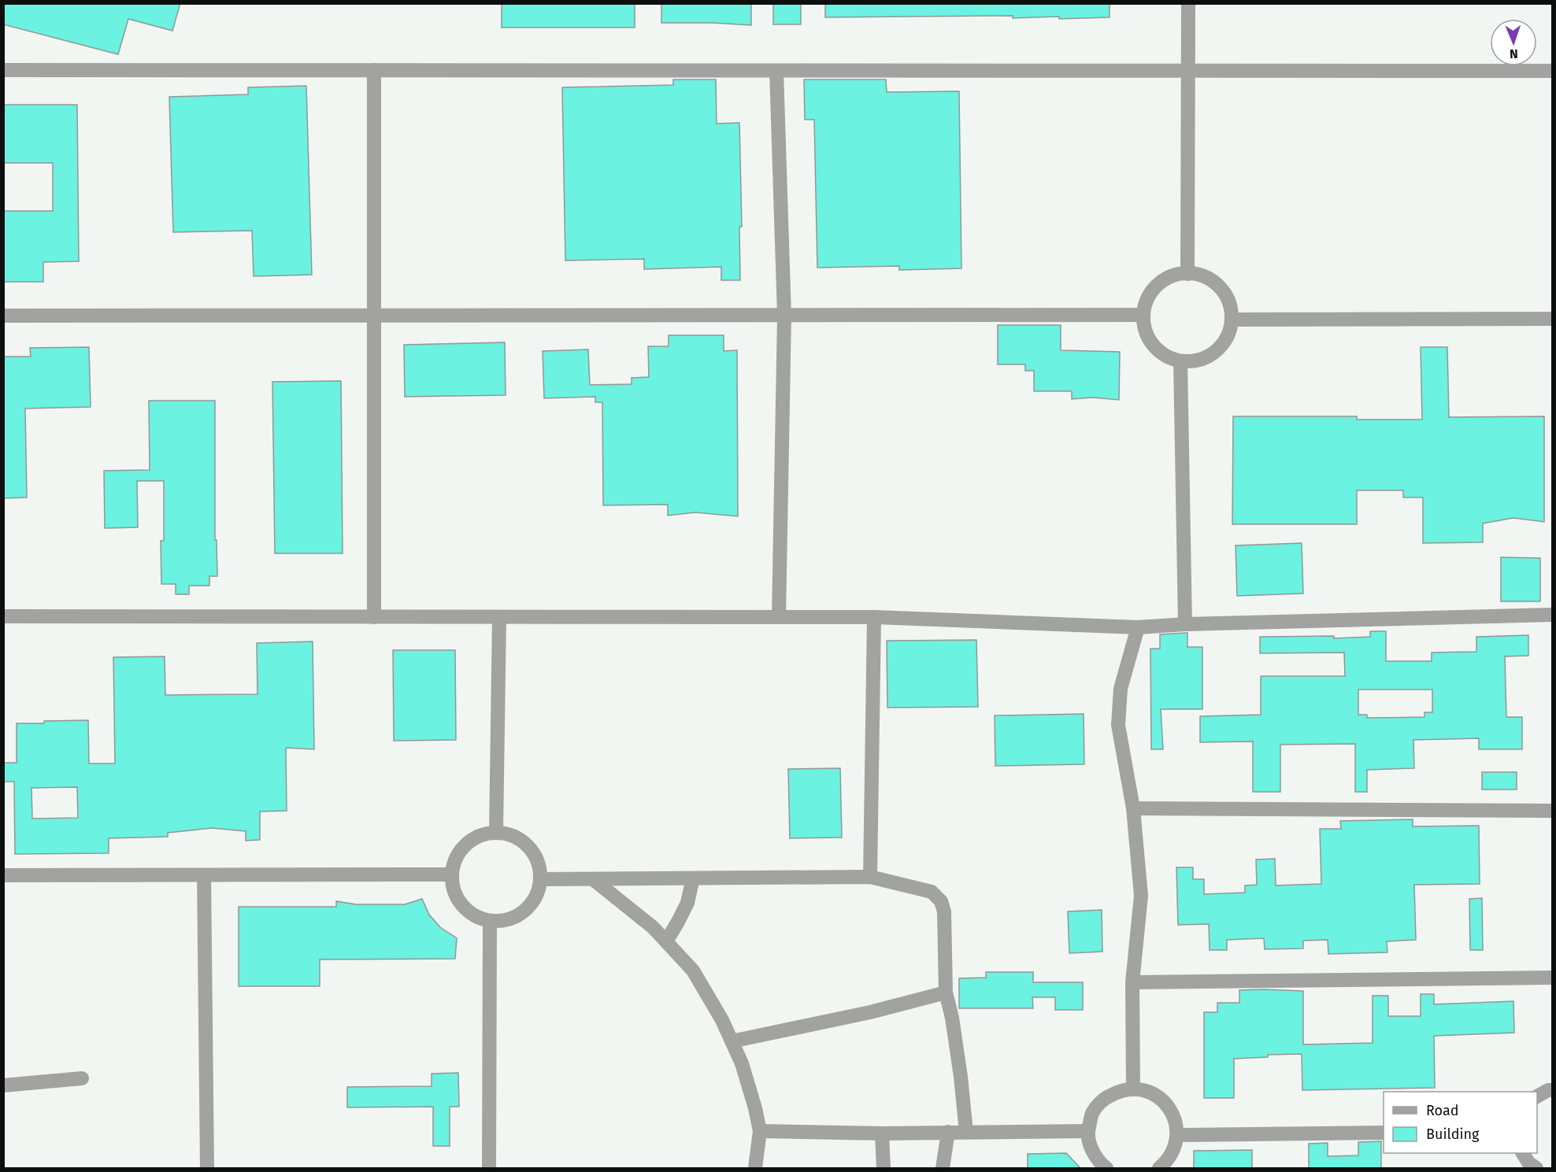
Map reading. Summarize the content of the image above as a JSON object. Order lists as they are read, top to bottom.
{
  "legend": ["Road", "Building"],
  "north": "bottom"
}
